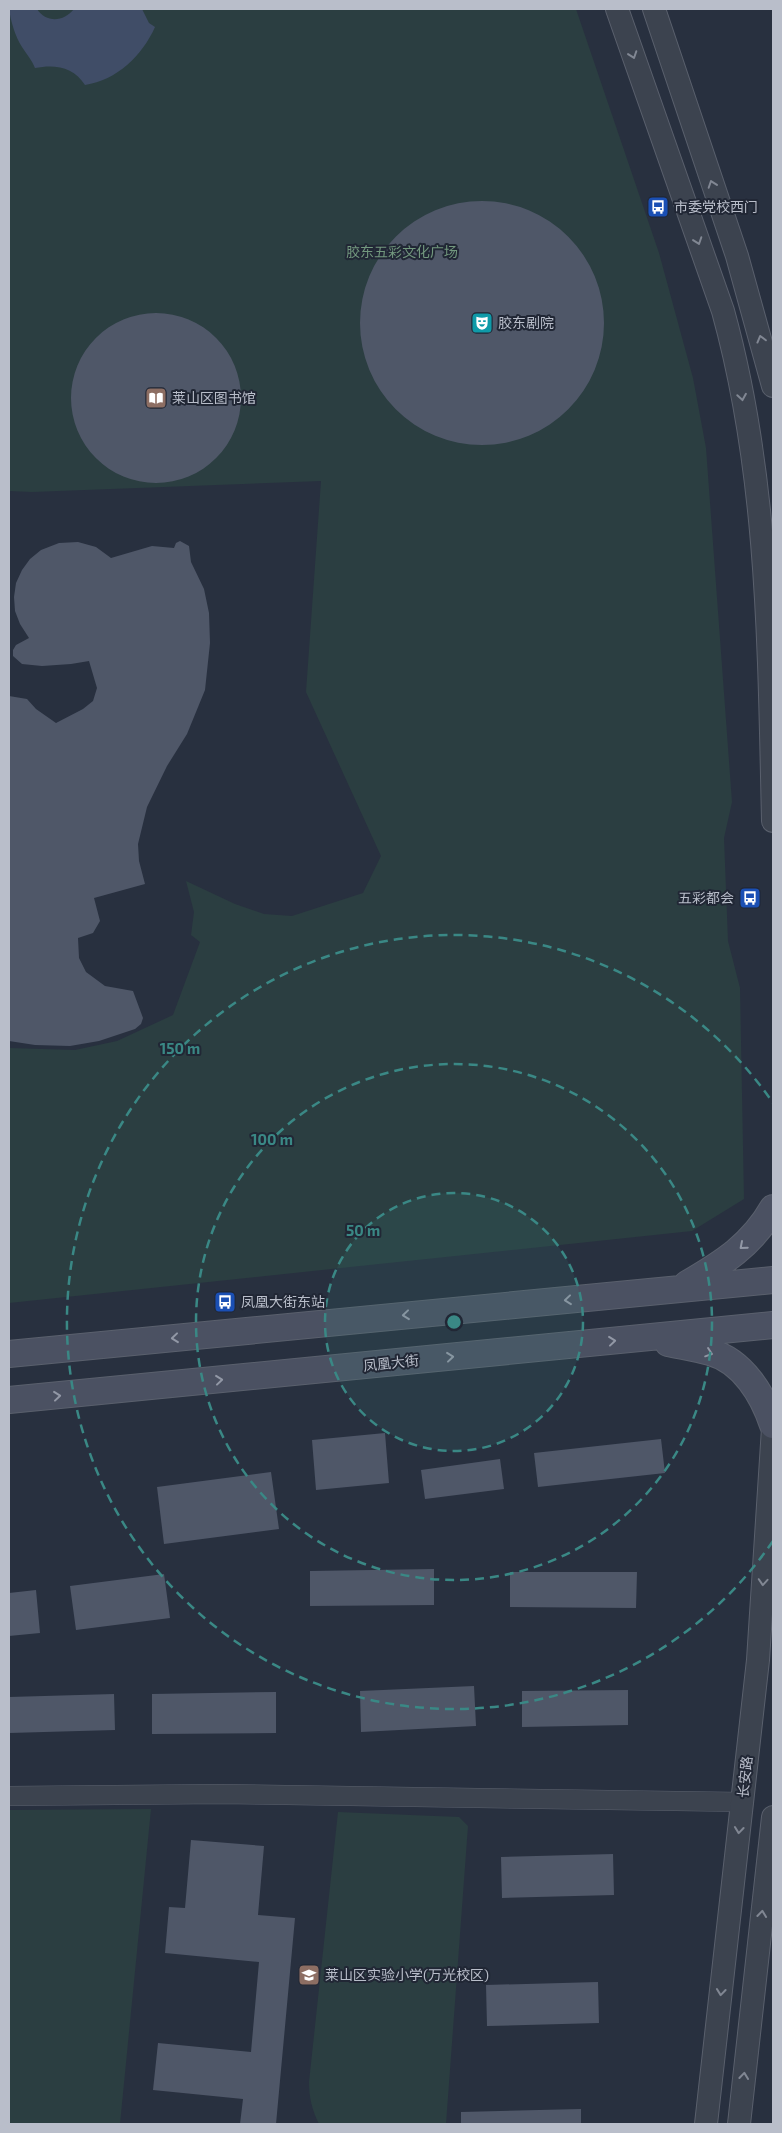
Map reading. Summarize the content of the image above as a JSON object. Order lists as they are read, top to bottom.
{
  "streets": {
    "main road": ["凤凰大街"],
    "street": ["长安路"]
  },
  "parks": ["胶东五彩文化广场"],
  "places": {
    "bus stop": ["市委党校西门", "五彩都会", "凤凰大街东站"],
    "theatre": ["胶东剧院"],
    "library": ["莱山区图书馆"],
    "school or university": ["莱山区实验小学(万光校区)"]
  },
  "rings": ["150 m", "100 m", "50 m"]
}
